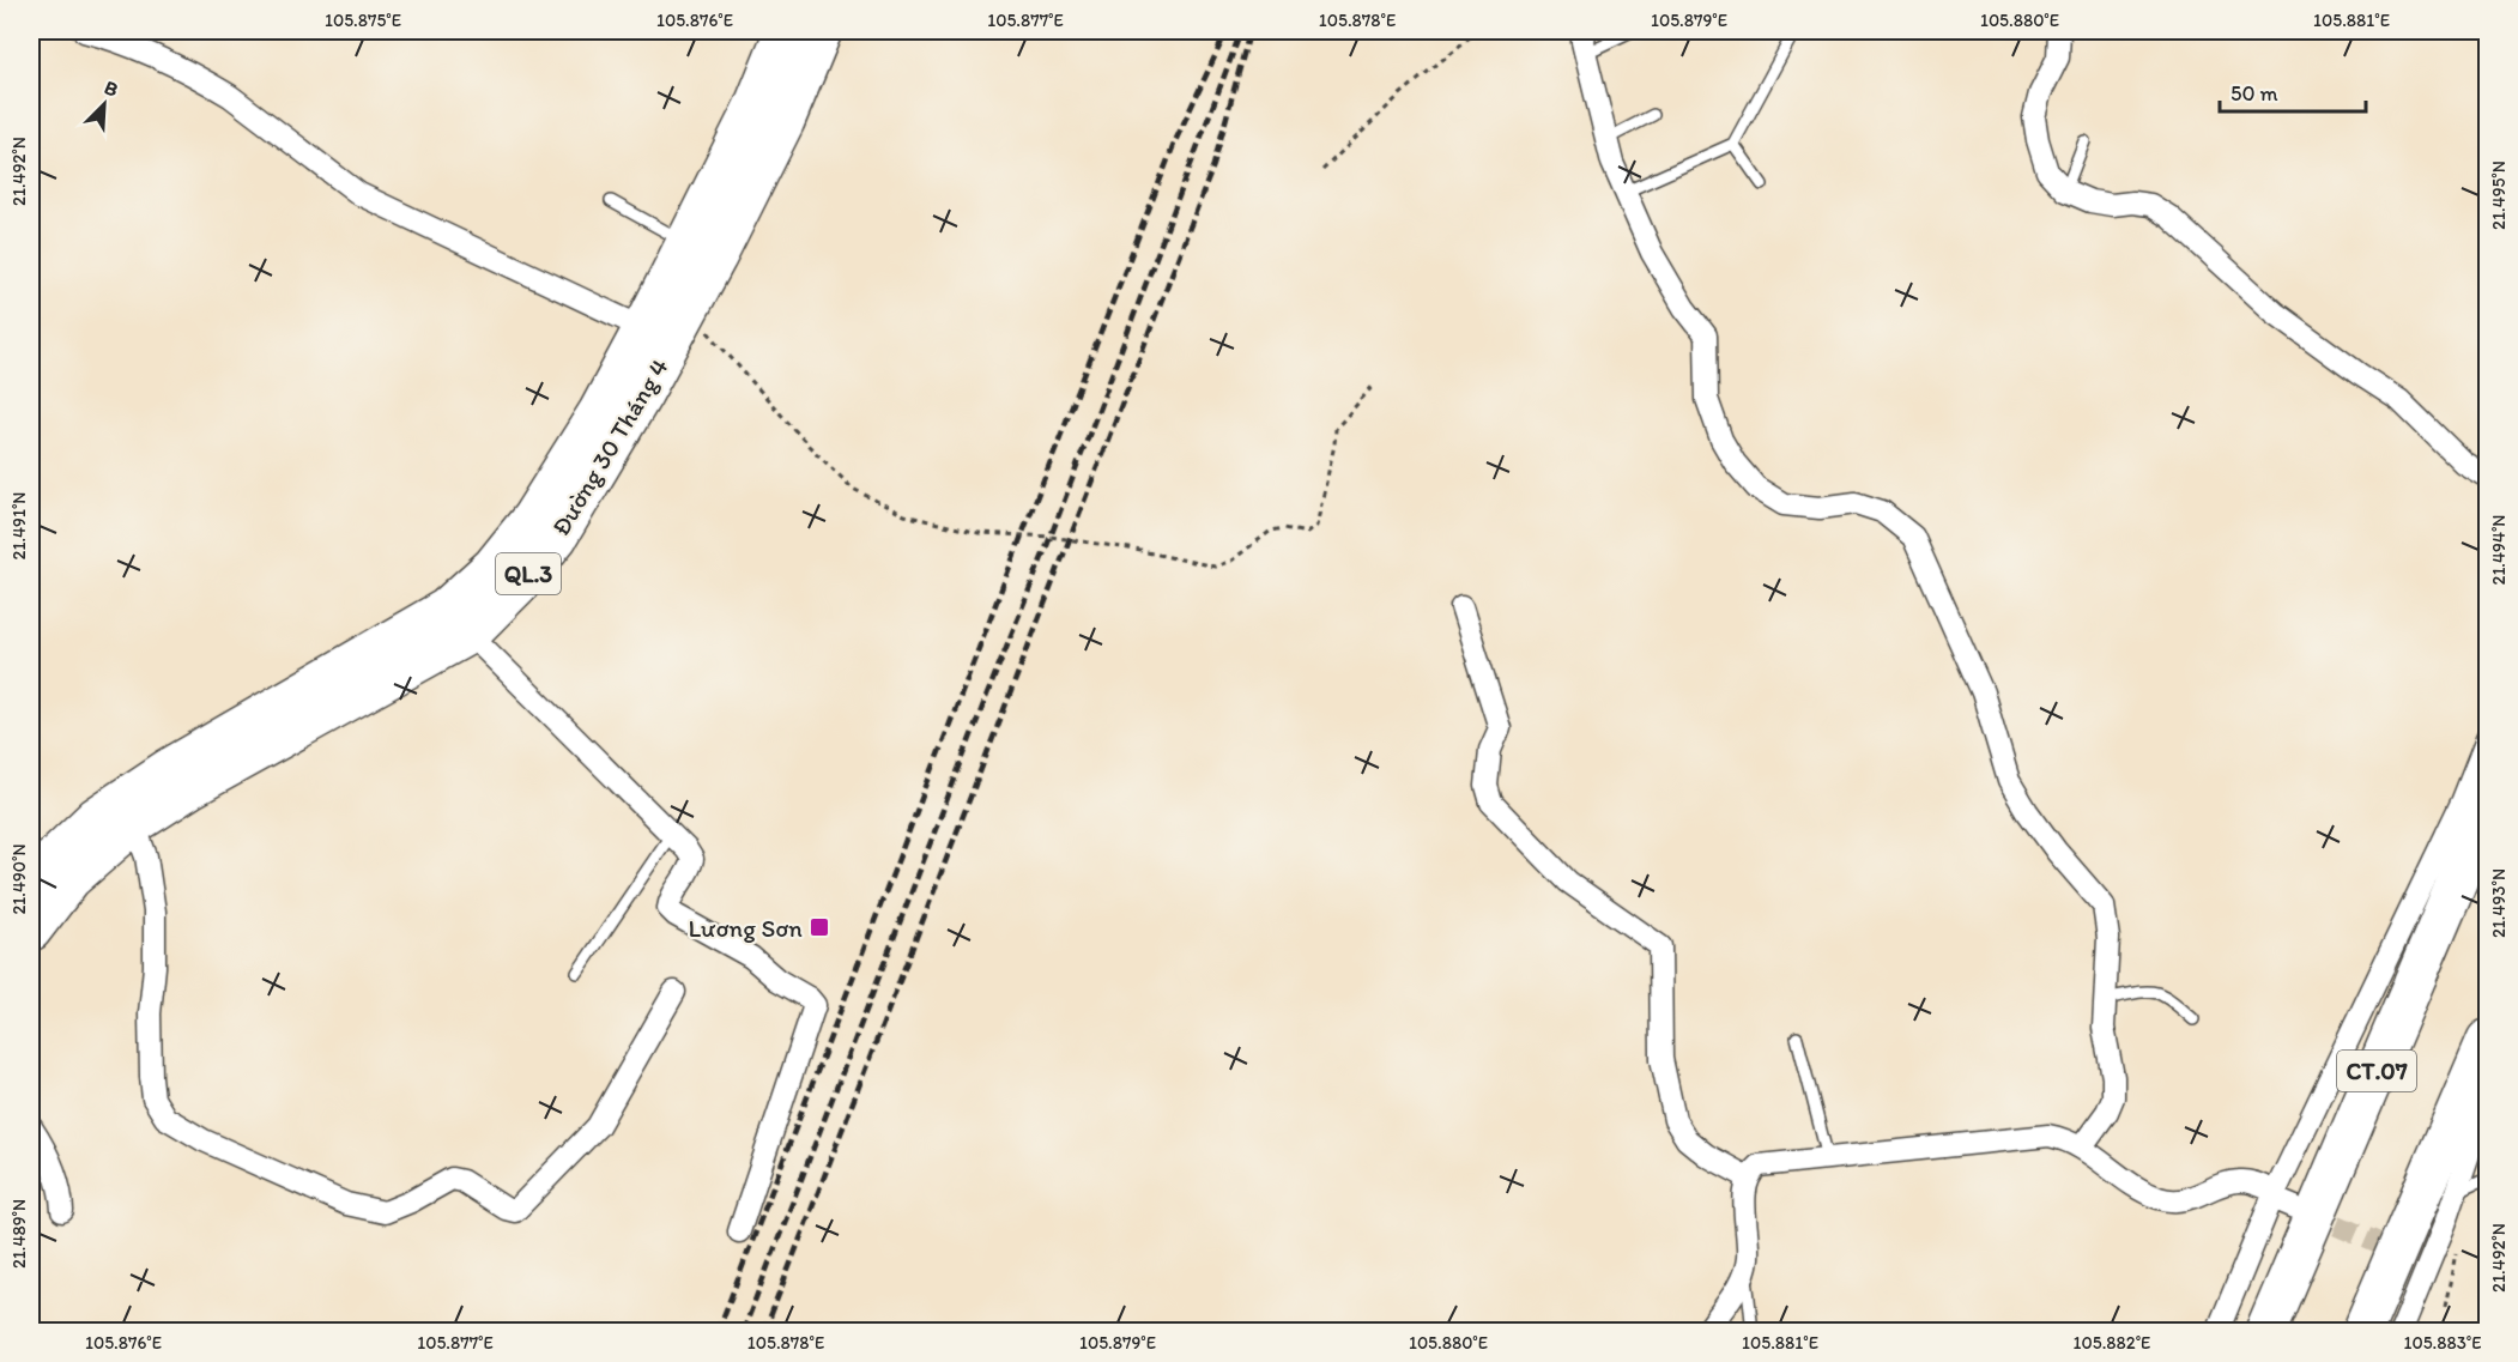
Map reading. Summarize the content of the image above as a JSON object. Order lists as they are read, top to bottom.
{
  "streets": {
    "highway": ["Đường 30 Tháng 4", "QL.3", "CT.07"]
  },
  "places": {
    "transit": ["Lương Sơn"]
  },
  "scale_bar": "50 m",
  "north": "top right",
  "coordinates": [
    "105.875°E",
    "105.876°E",
    "105.877°E",
    "105.878°E",
    "105.879°E",
    "105.880°E",
    "105.881°E",
    "21.492°N",
    "21.495°N",
    "21.491°N",
    "21.494°N",
    "21.490°N",
    "21.493°N",
    "21.489°N",
    "105.882°E",
    "105.883°E"
  ]
}
